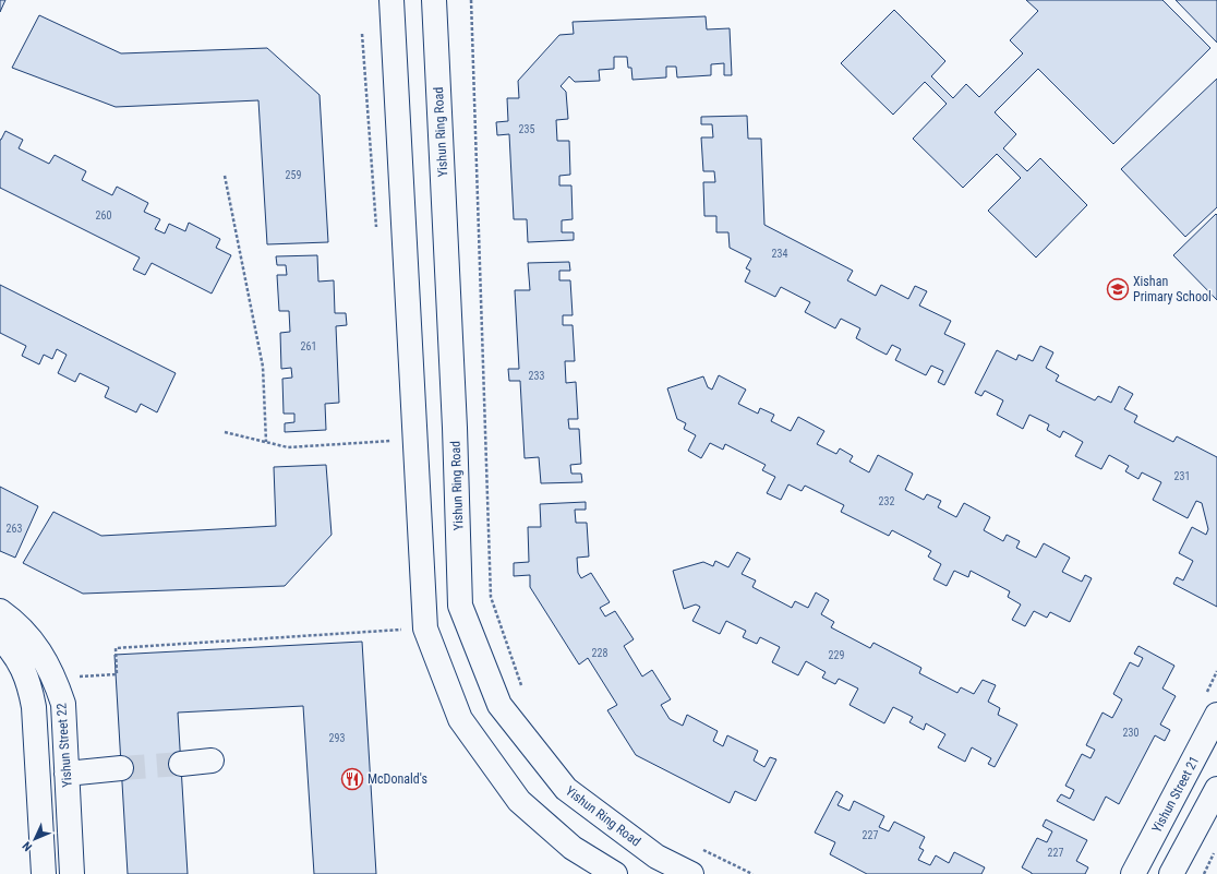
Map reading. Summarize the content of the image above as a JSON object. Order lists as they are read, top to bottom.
{
  "streets": {
    "main road": ["Yishun Ring Road", "Yishun Street 22", "Yishun Street 21"]
  },
  "places": {
    "school or university": ["Xishan Primary School"],
    "restaurant": ["McDonald's"]
  },
  "house_numbers": [
    "235",
    "259",
    "260",
    "234",
    "261",
    "233",
    "231",
    "232",
    "263",
    "228",
    "229",
    "230",
    "293",
    "227",
    "227"
  ],
  "north": "bottom left"
}
